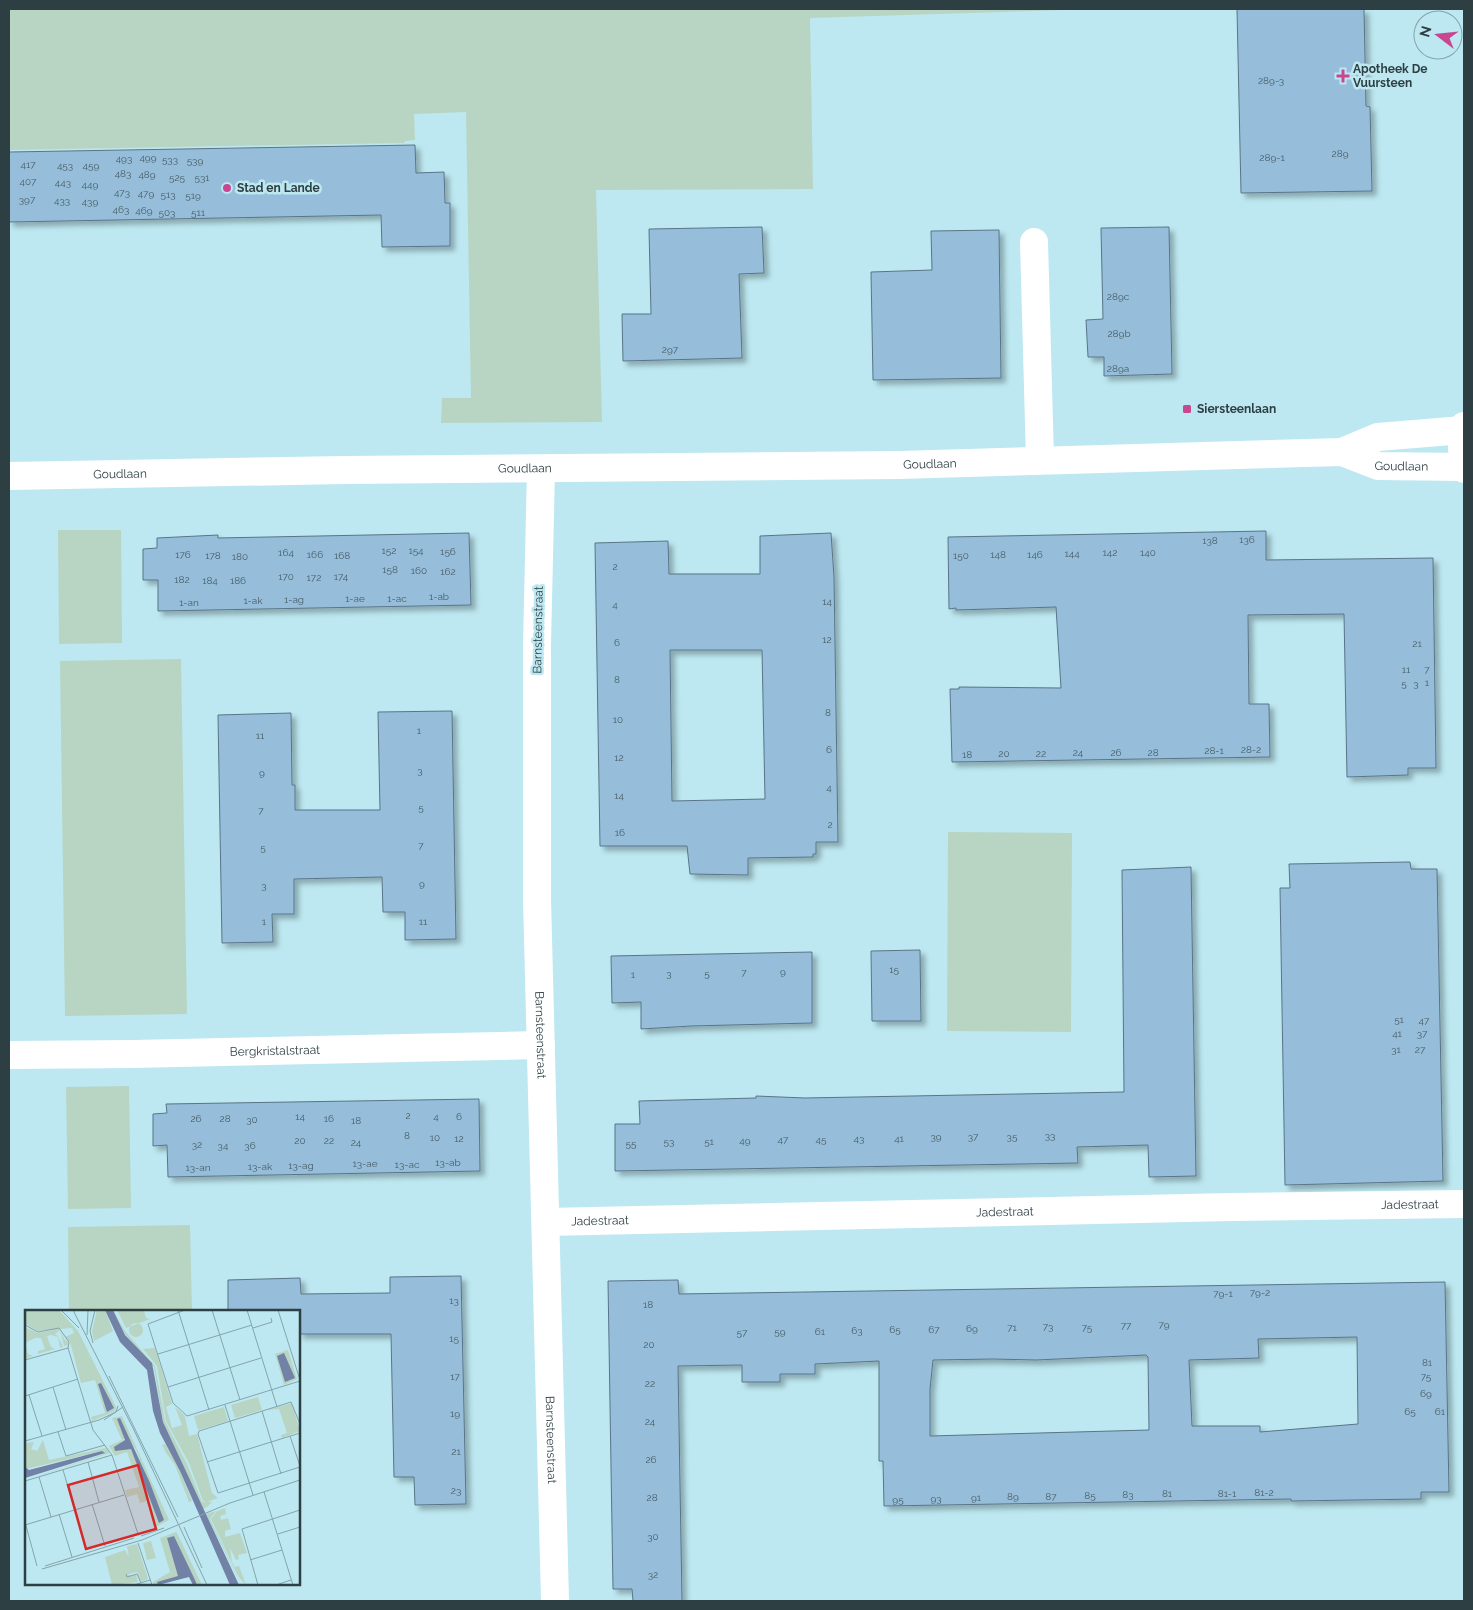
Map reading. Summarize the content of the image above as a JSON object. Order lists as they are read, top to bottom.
{
  "streets": {
    "street": [
      "Goudlaan",
      "Barnsteenstraat",
      "Bergkristalstraat",
      "Jadestraat"
    ]
  },
  "crossings": [
    ["Goudlaan", "Barnsteenstraat"],
    ["Barnsteenstraat", "Bergkristalstraat"],
    ["Barnsteenstraat", "Jadestraat"]
  ],
  "places": {
    "health": ["Apotheek De Vuursteen"],
    "other": ["Stad en Lande"],
    "transit": ["Siersteenlaan"]
  },
  "house_numbers": [
    "289-3",
    "289",
    "499",
    "289-1",
    "493",
    "533",
    "539",
    "417",
    "453",
    "459",
    "483",
    "489",
    "525",
    "531",
    "407",
    "443",
    "449",
    "473",
    "479",
    "513",
    "519",
    "397",
    "433",
    "439",
    "463",
    "469",
    "503",
    "511",
    "289c",
    "289b",
    "297",
    "289a",
    "136",
    "138",
    "152",
    "154",
    "156",
    "164",
    "142",
    "140",
    "144",
    "176",
    "166",
    "148",
    "146",
    "178",
    "168",
    "150",
    "180",
    "2",
    "158",
    "160",
    "162",
    "170",
    "174",
    "172",
    "182",
    "184",
    "186",
    "1-ab",
    "1-ae",
    "1-ac",
    "1-ag",
    "1-ak",
    "14",
    "1-an",
    "4",
    "12",
    "6",
    "21",
    "11",
    "7",
    "8",
    "1",
    "5",
    "3",
    "8",
    "10",
    "1",
    "11",
    "6",
    "28-2",
    "28-1",
    "24",
    "26",
    "28",
    "20",
    "22",
    "18",
    "12",
    "3",
    "9",
    "4",
    "14",
    "5",
    "7",
    "2",
    "16",
    "7",
    "5",
    "9",
    "3",
    "1",
    "11",
    "15",
    "9",
    "7",
    "3",
    "5",
    "1",
    "51",
    "47",
    "41",
    "37",
    "31",
    "27",
    "2",
    "14",
    "4",
    "6",
    "26",
    "28",
    "16",
    "30",
    "18",
    "8",
    "33",
    "39",
    "37",
    "35",
    "10",
    "12",
    "43",
    "41",
    "47",
    "45",
    "20",
    "22",
    "49",
    "53",
    "51",
    "24",
    "55",
    "32",
    "34",
    "36",
    "13-ab",
    "13-ae",
    "13-ac",
    "13-ag",
    "13-ak",
    "13-an",
    "79-2",
    "79-1",
    "13",
    "18",
    "79",
    "77",
    "73",
    "71",
    "75",
    "69",
    "65",
    "67",
    "63",
    "59",
    "61",
    "57",
    "15",
    "20",
    "81",
    "17",
    "75",
    "22",
    "69",
    "65",
    "61",
    "19",
    "24",
    "21",
    "26",
    "23",
    "81-2",
    "81",
    "81-1",
    "83",
    "85",
    "89",
    "87",
    "28",
    "91",
    "93",
    "95",
    "30",
    "32"
  ],
  "north": "left"
}
